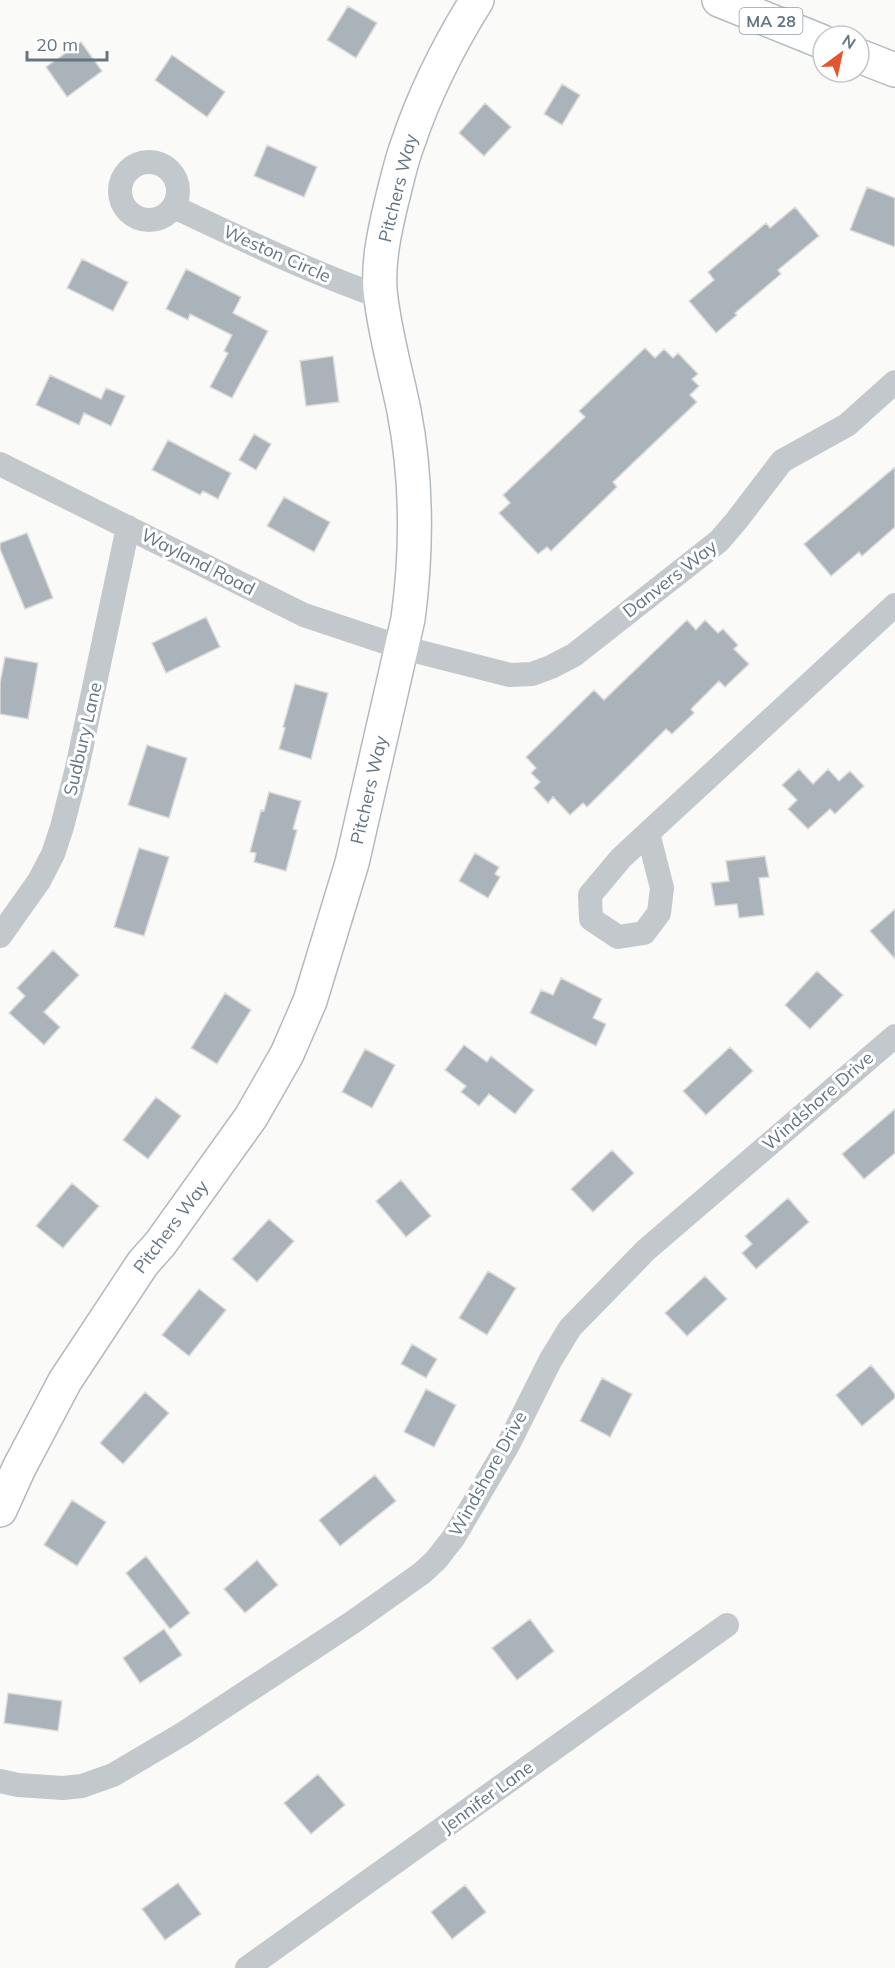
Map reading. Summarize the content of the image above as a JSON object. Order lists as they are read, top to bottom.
{
  "streets": {
    "main road": ["MA 28", "Pitchers Way"],
    "street": [
      "Weston Circle",
      "Wayland Road",
      "Danvers Way",
      "Sudbury Lane",
      "Windshore Drive",
      "Jennifer Lane"
    ]
  },
  "crossings": [
    ["Pitchers Way", "Weston Circle"],
    ["Pitchers Way", "Wayland Road"],
    ["Pitchers Way", "Danvers Way"],
    ["Wayland Road", "Danvers Way"],
    ["Wayland Road", "Sudbury Lane"]
  ],
  "scale_bar": "20 m",
  "north": "top right"
}
